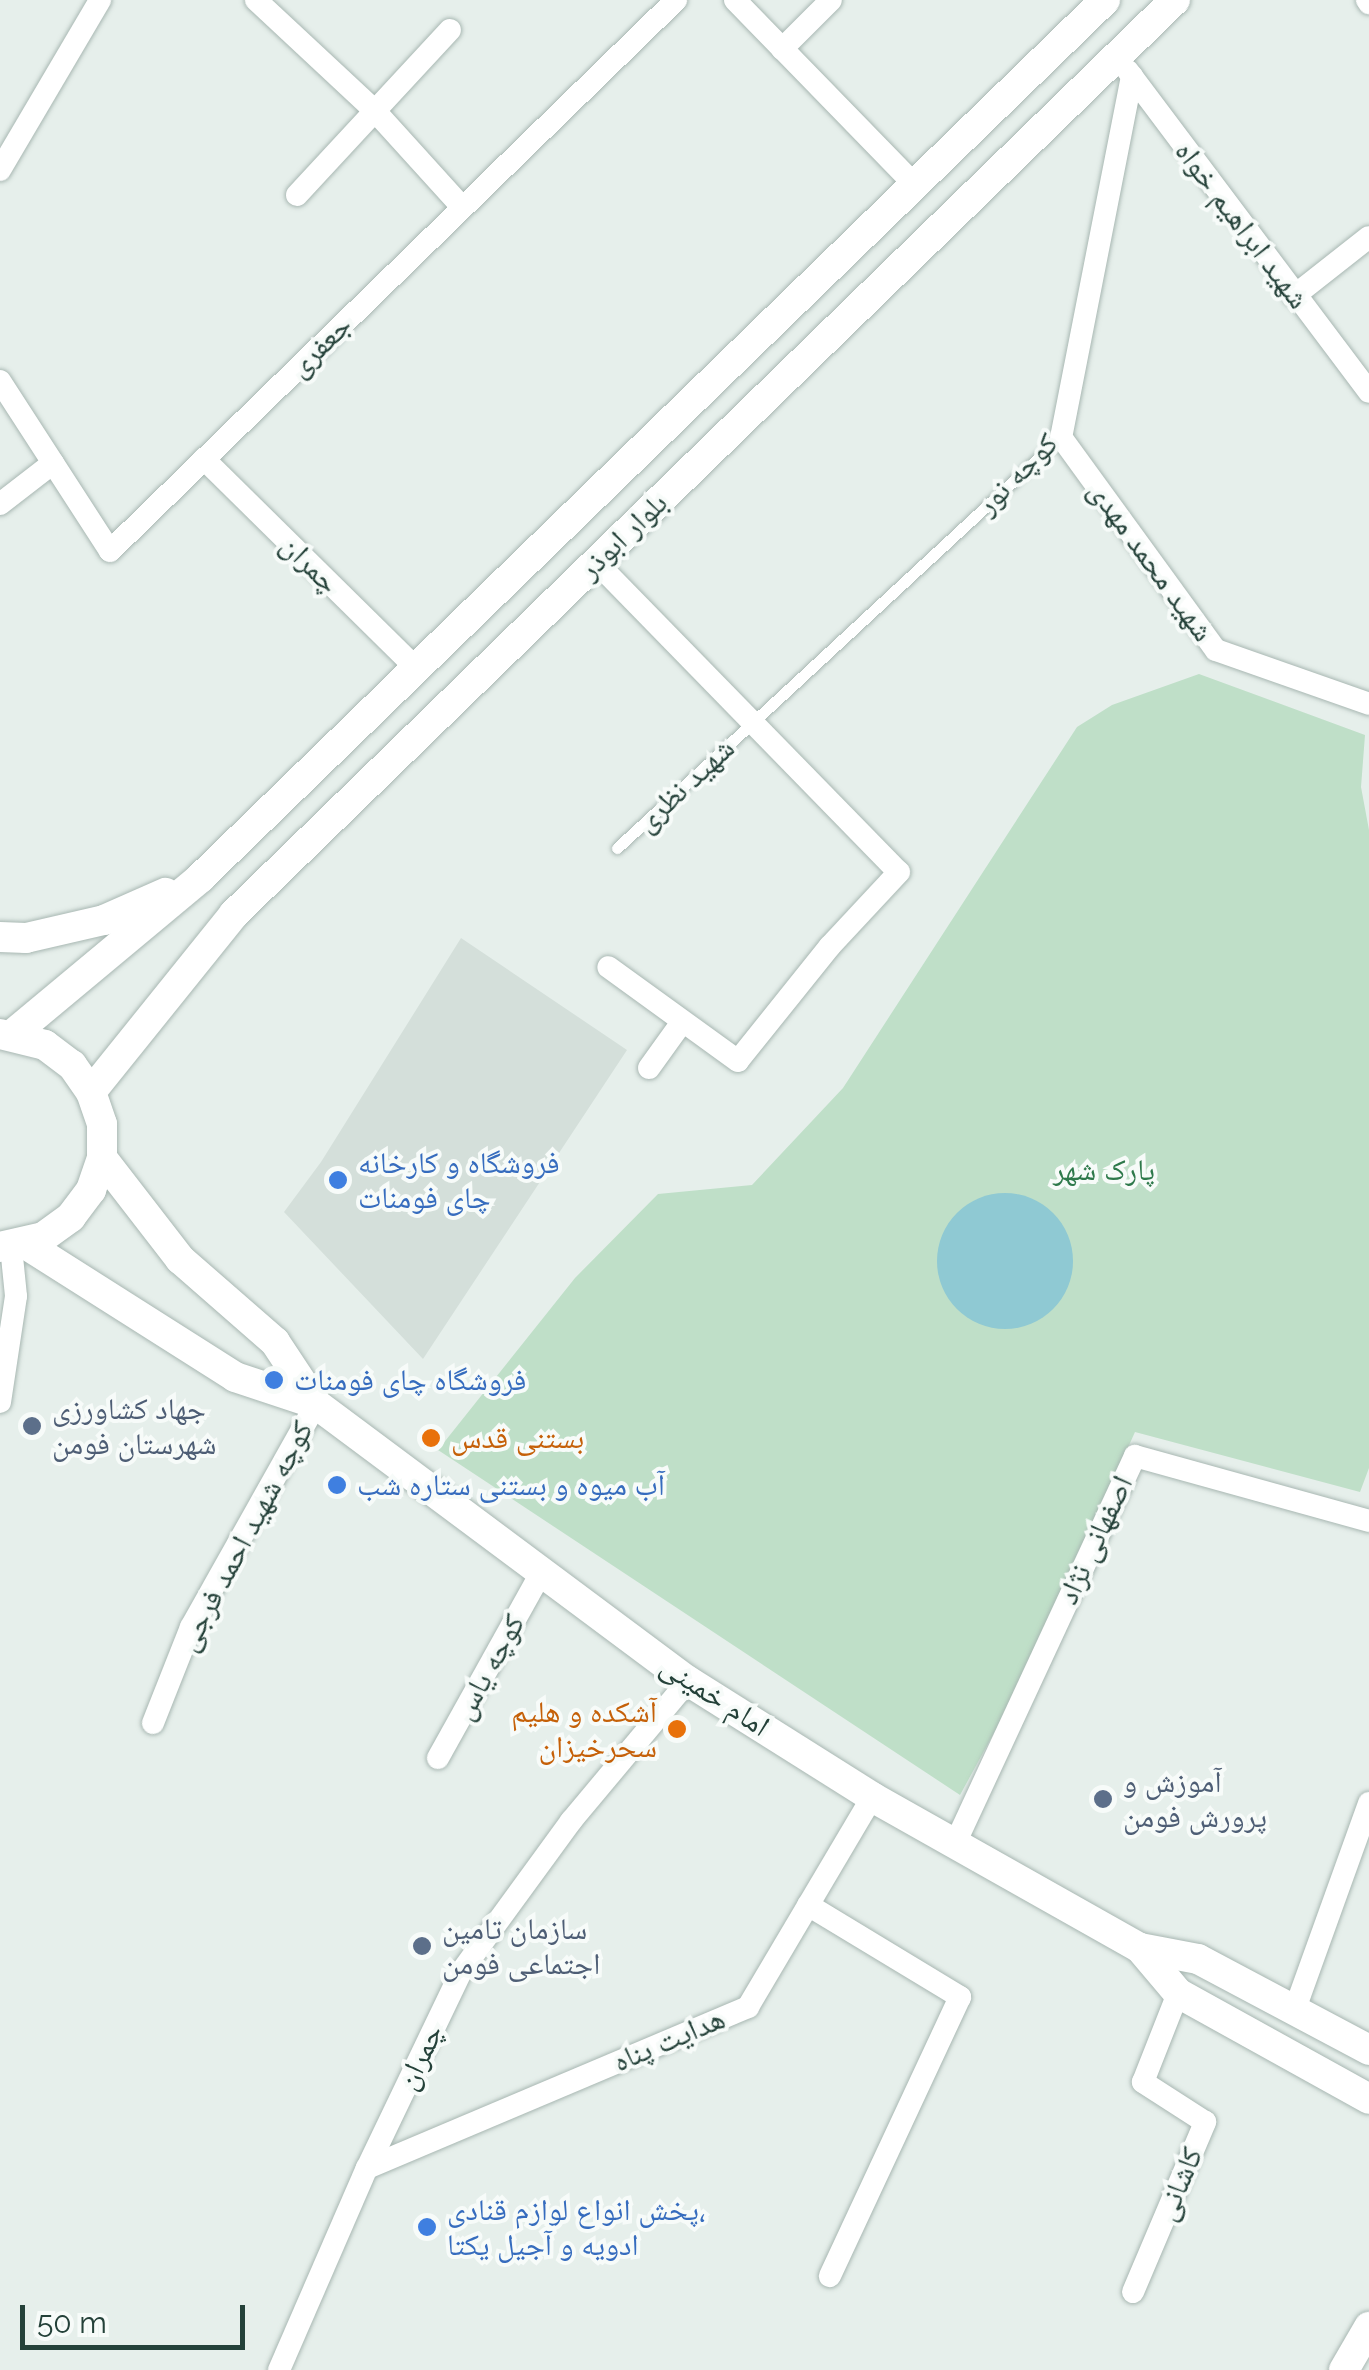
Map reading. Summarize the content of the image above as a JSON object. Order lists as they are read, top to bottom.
{
  "streets": {
    "street": [
      "شهید ابراهیم خواه",
      "جعفری",
      "کوچه نور",
      "بلوار ابوذر",
      "شهید محمد مهدی",
      "چمران",
      "کوچه شهید احمد فرجی",
      "اصفهانی نژاد",
      "کوچه یاس",
      "امام خمینی",
      "هدایت پناه",
      "کاشانی"
    ],
    "lane": ["شهید نظری"]
  },
  "crossings": [
    ["شهید ابراهیم خواه", "کوچه نور"],
    ["شهید ابراهیم خواه", "بلوار ابوذر"],
    ["جعفری", "چمران"],
    ["کوچه نور", "بلوار ابوذر"],
    ["کوچه نور", "شهید محمد مهدی"],
    ["کوچه نور", "شهید نظری"],
    ["بلوار ابوذر", "چمران"],
    ["چمران", "امام خمینی"],
    ["چمران", "هدایت پناه"],
    ["کوچه شهید احمد فرجی", "امام خمینی"],
    ["اصفهانی نژاد", "امام خمینی"],
    ["کوچه یاس", "امام خمینی"],
    ["امام خمینی", "هدایت پناه"],
    ["امام خمینی", "کاشانی"]
  ],
  "parks": ["پارک شهر"],
  "places": [
    "فروشگاه و کارخانه چای فومنات",
    "فروشگاه چای فومنات",
    "جهاد کشاورزی شهرستان فومن",
    "بستنی قدس",
    "آب میوه و بستنی ستاره شب",
    "آشکده و هلیم سحرخیزان",
    "آموزش و پرورش فومن",
    "سازمان تامین اجتماعی فومن",
    "پخش انواع لوازم قنادی، ادویه و آجیل یکتا"
  ],
  "scale_bar": "50 m"
}
